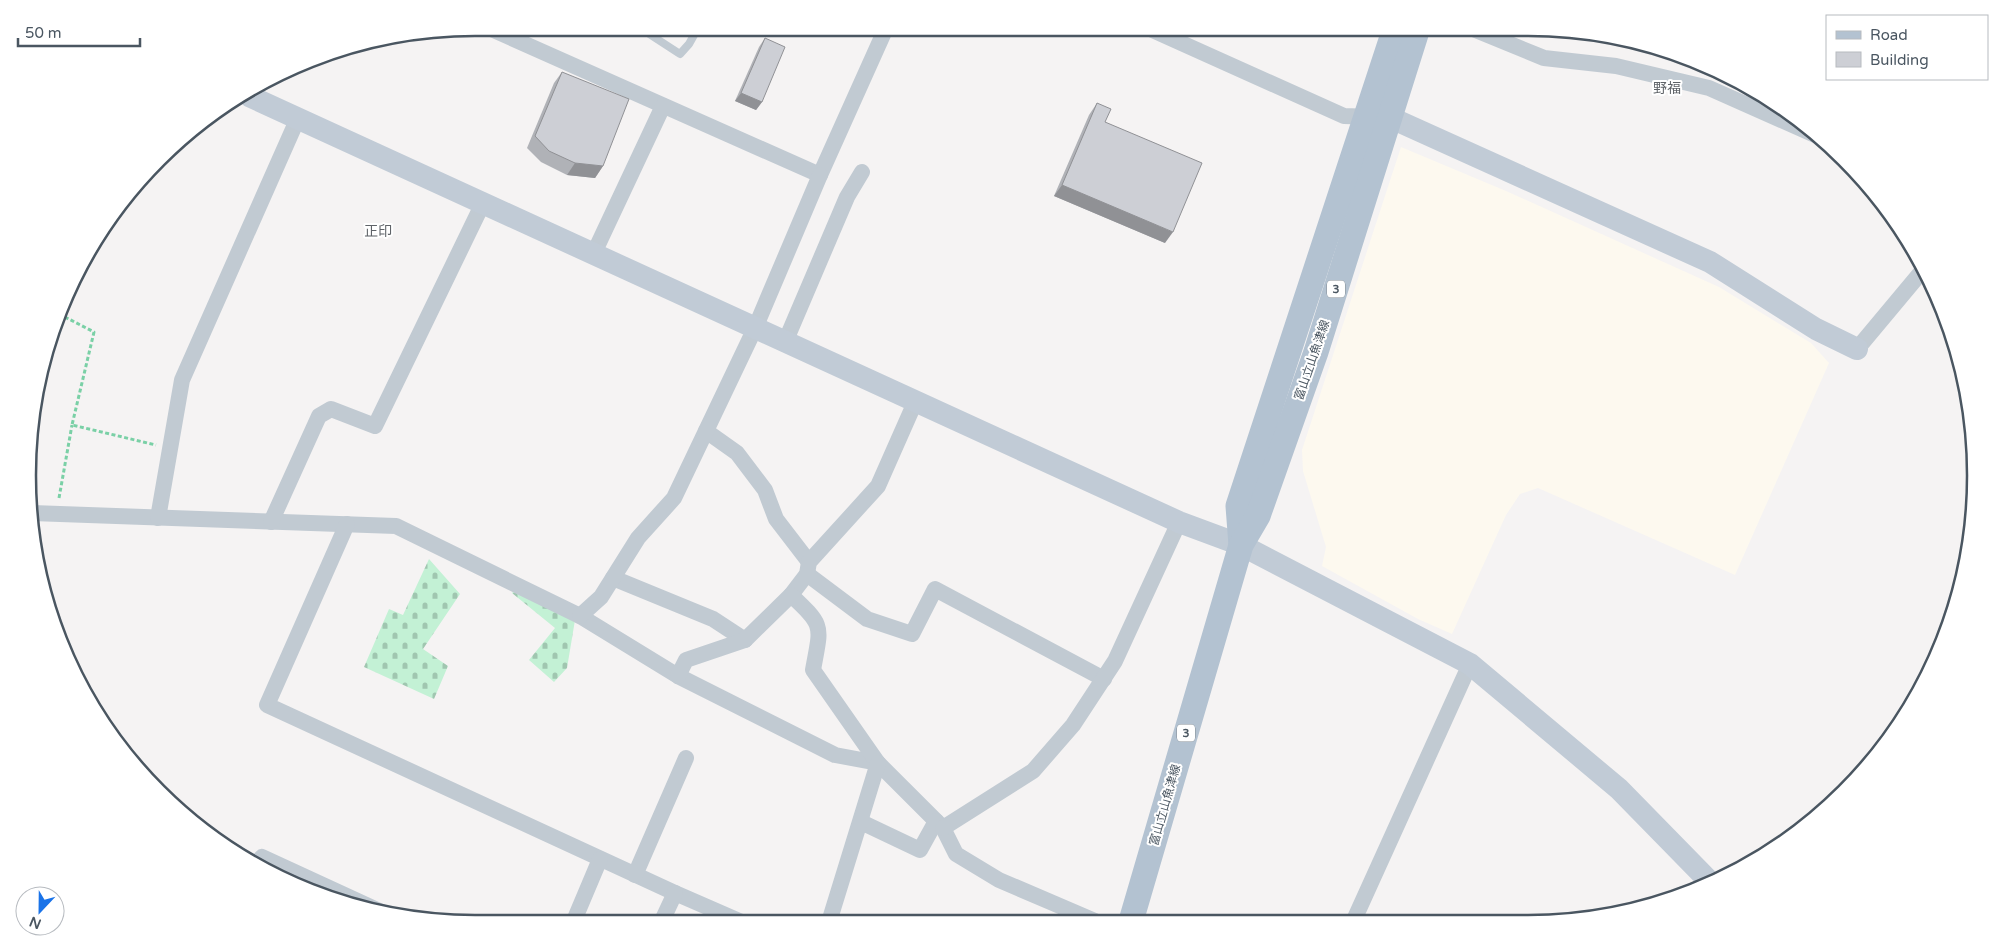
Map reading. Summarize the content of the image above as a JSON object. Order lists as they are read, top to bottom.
{
  "streets": {
    "main road": ["3", "富山立山魚津線"]
  },
  "districts": ["野福", "正印"],
  "legend": ["Road", "Building"],
  "scale_bar": "50 m",
  "north": "bottom"
}
